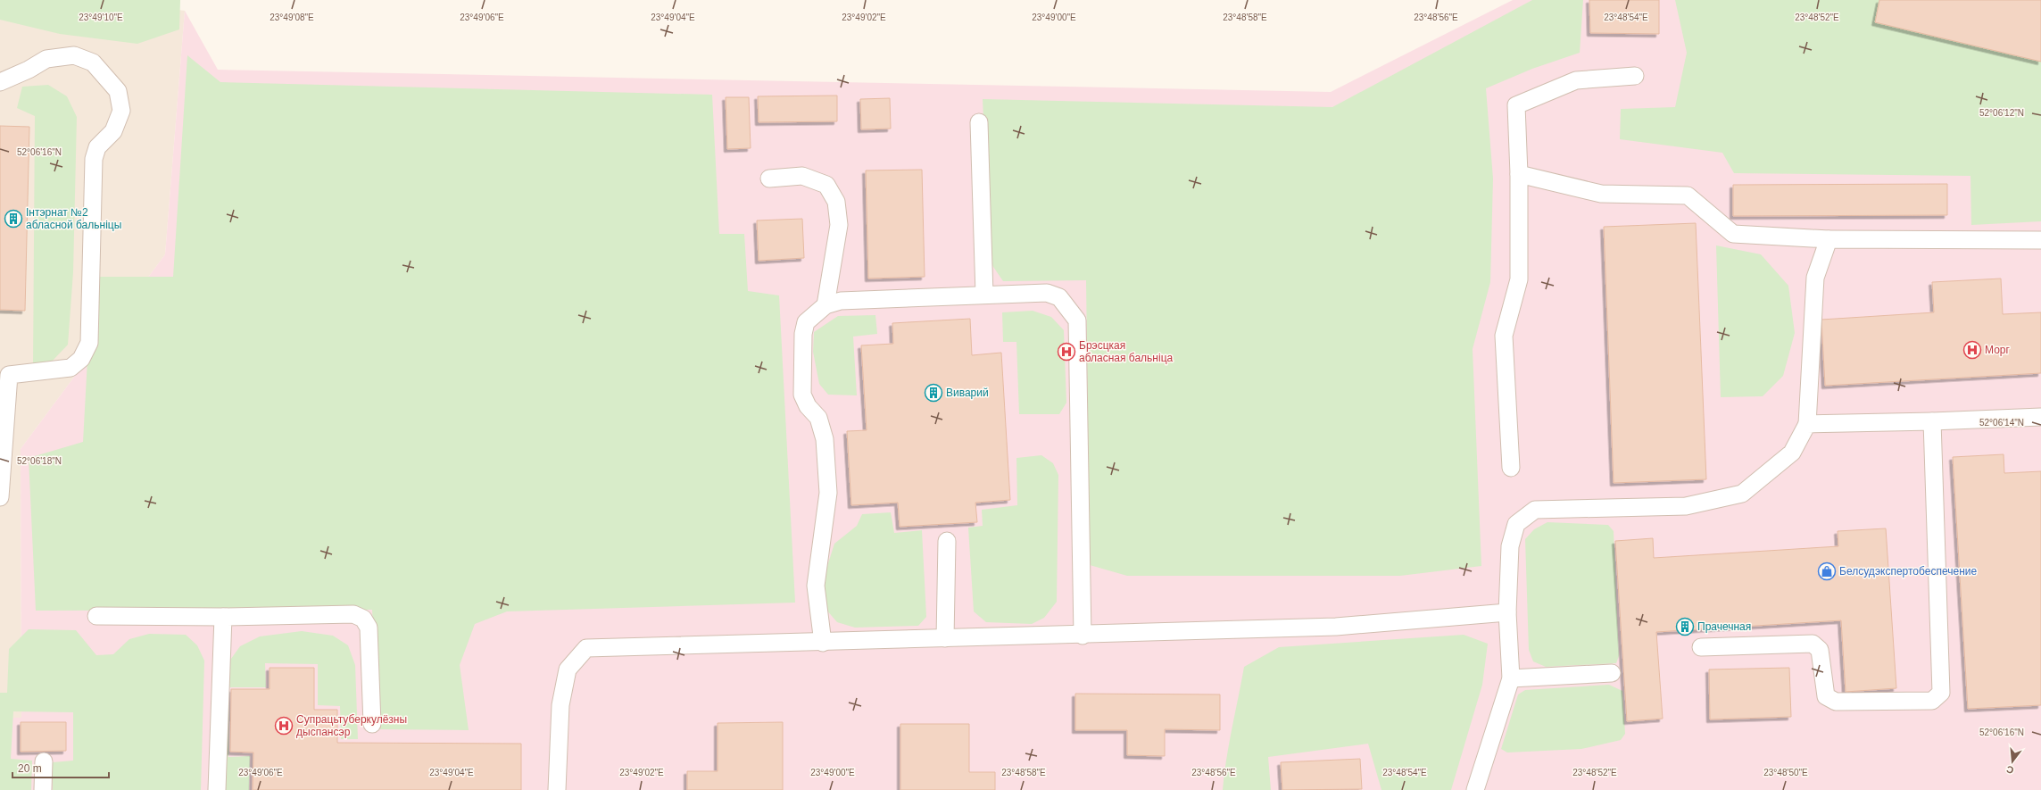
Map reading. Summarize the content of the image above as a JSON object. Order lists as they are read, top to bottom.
{
  "places": {
    "building": ["Інтэрнат №2 абласной бальніцы", "Виварий", "Прачечная"],
    "hospital": ["Морг", "Брэсцкая абласная бальніца", "Супрацьтуберкулёзны дыспансэр"],
    "shop": ["Белсудэкспертобеспечение"]
  },
  "scale_bar": "20 m",
  "north": "bottom",
  "coordinates": [
    "23°49'10\"E",
    "23°49'08\"E",
    "23°49'06\"E",
    "23°49'04\"E",
    "23°49'02\"E",
    "23°49'00\"E",
    "23°48'58\"E",
    "23°48'56\"E",
    "23°48'54\"E",
    "23°48'52\"E",
    "52°06'12\"N",
    "52°06'16\"N",
    "52°06'14\"N",
    "52°06'18\"N",
    "23°48'50\"E"
  ]
}
